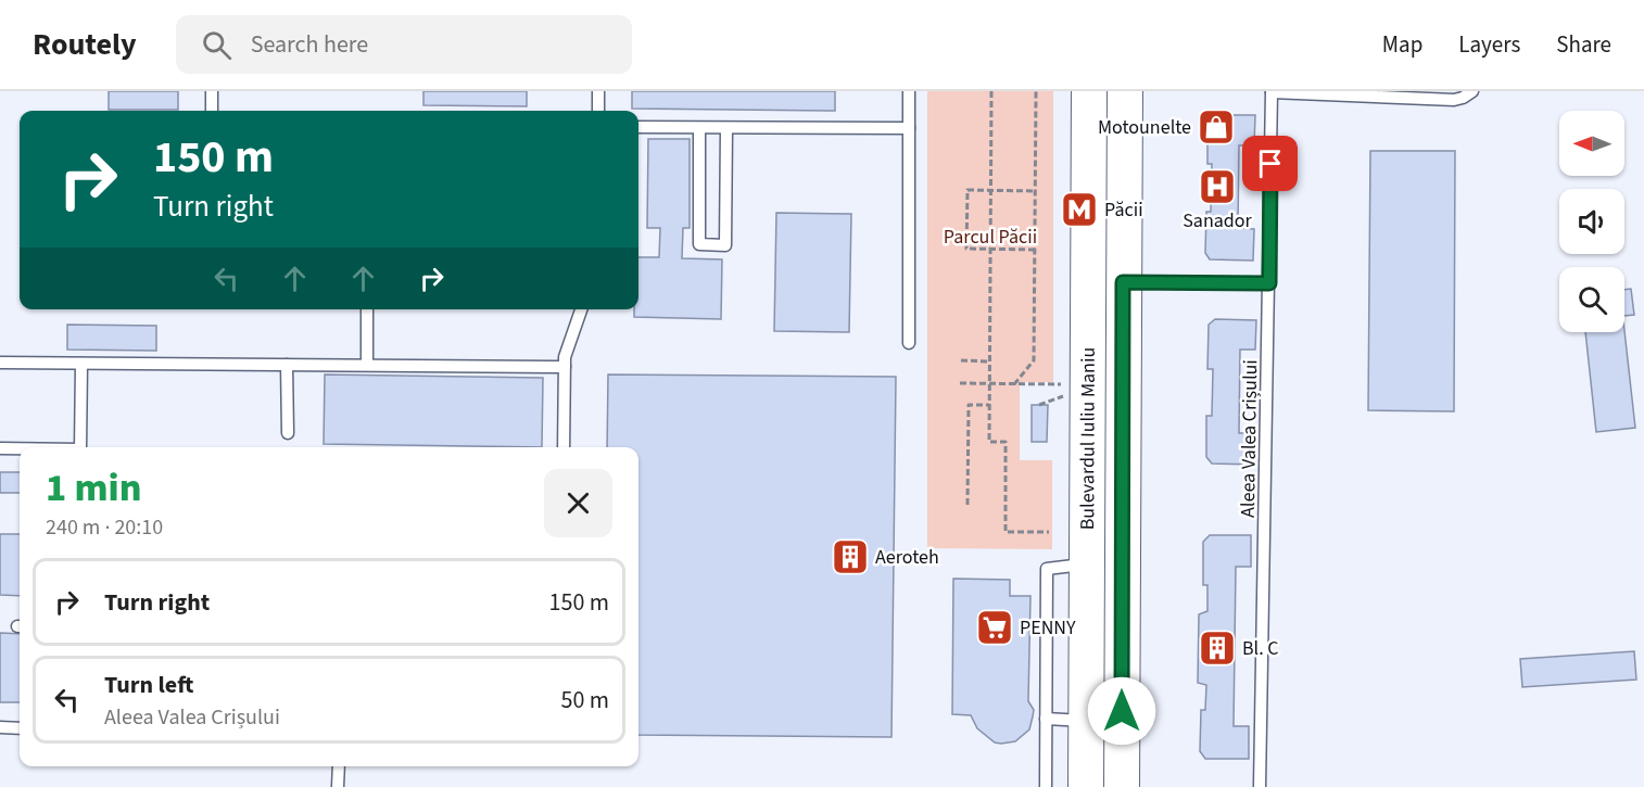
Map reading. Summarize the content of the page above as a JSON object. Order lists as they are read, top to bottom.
{
  "streets": {
    "main road": ["Bulevardul Iuliu Maniu"],
    "lane": ["Aleea Valea Crișului"]
  },
  "parks": ["Parcul Păcii"],
  "places": {
    "shop": ["Motounelte"],
    "hospital": ["Sanador"],
    "metro station": ["Păcii"],
    "building": ["Aeroteh", "Bl. C"],
    "supermarket": ["PENNY"]
  },
  "north": "left",
  "page": {
    "header": "Routely",
    "search": "Search here",
    "nav": ["Map", "Layers", "Share"],
    "turn": ["150 m", "Turn right"],
    "heading": ["1 min", "240 m · 20:10"],
    "list": [
      {
        "name": "Turn right",
        "value": "150 m"
      },
      {
        "name": "Turn left",
        "note": "Aleea Valea Crișului",
        "value": "50 m"
      }
    ]
  }
}
